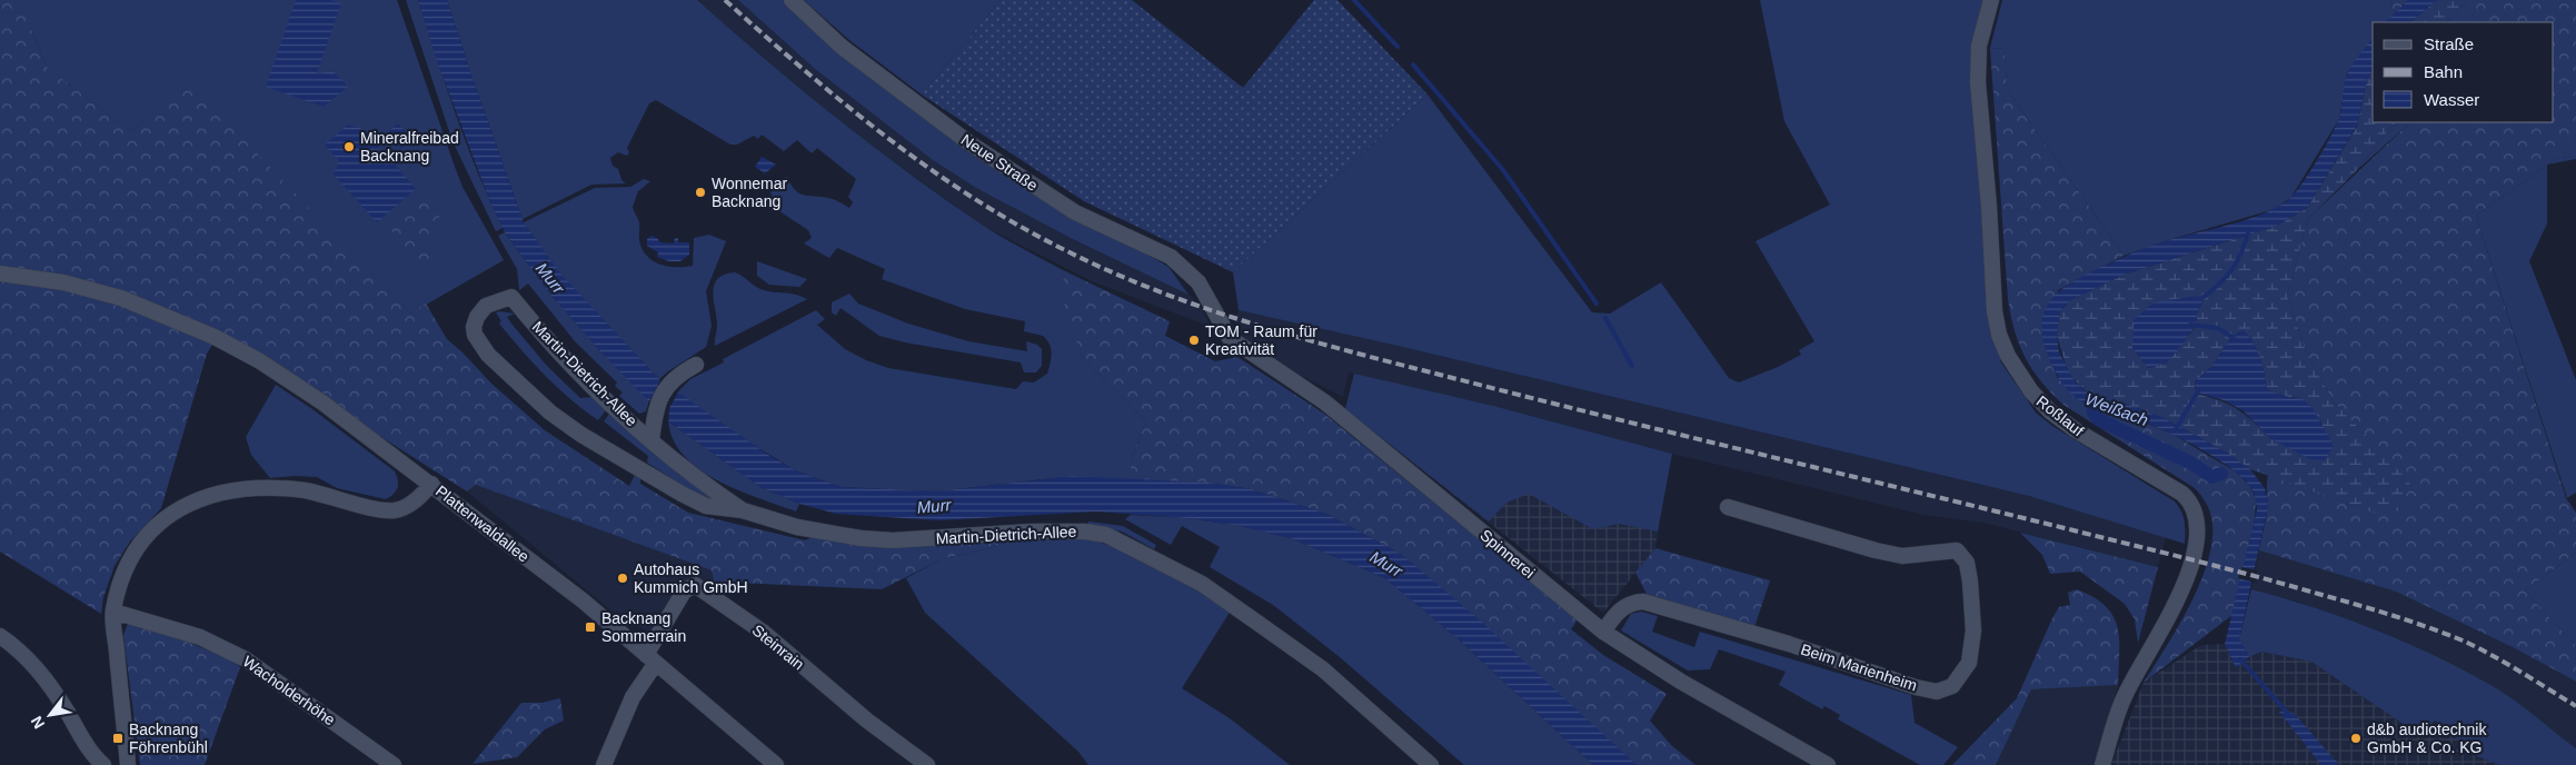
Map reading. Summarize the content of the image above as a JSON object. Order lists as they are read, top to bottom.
{
  "streets": {
    "street": [
      "Neue Straße",
      "Martin-Dietrich-Allee",
      "Roßlauf",
      "Plattenwaldallee",
      "Spinnerei",
      "Steinrain",
      "Beim Marienheim",
      "Wacholderhöhe"
    ]
  },
  "crossings": [
    ["Neue Straße", "Spinnerei"],
    ["Plattenwaldallee", "Steinrain"],
    ["Plattenwaldallee", "Wacholderhöhe"],
    ["Spinnerei", "Beim Marienheim"]
  ],
  "water": ["Murr", "Weißach"],
  "places": {
    "other": [
      "Mineralfreibad Backnang",
      "Wonnemar Backnang",
      "TOM - Raum für Kreativität",
      "Autohaus Kummich GmbH",
      "d&b audiotechnik GmbH & Co. KG"
    ],
    "transit": ["Backnang Sommerrain", "Backnang Föhrenbühl"]
  },
  "legend": ["Straße", "Bahn", "Wasser"],
  "north": "bottom left"
}
